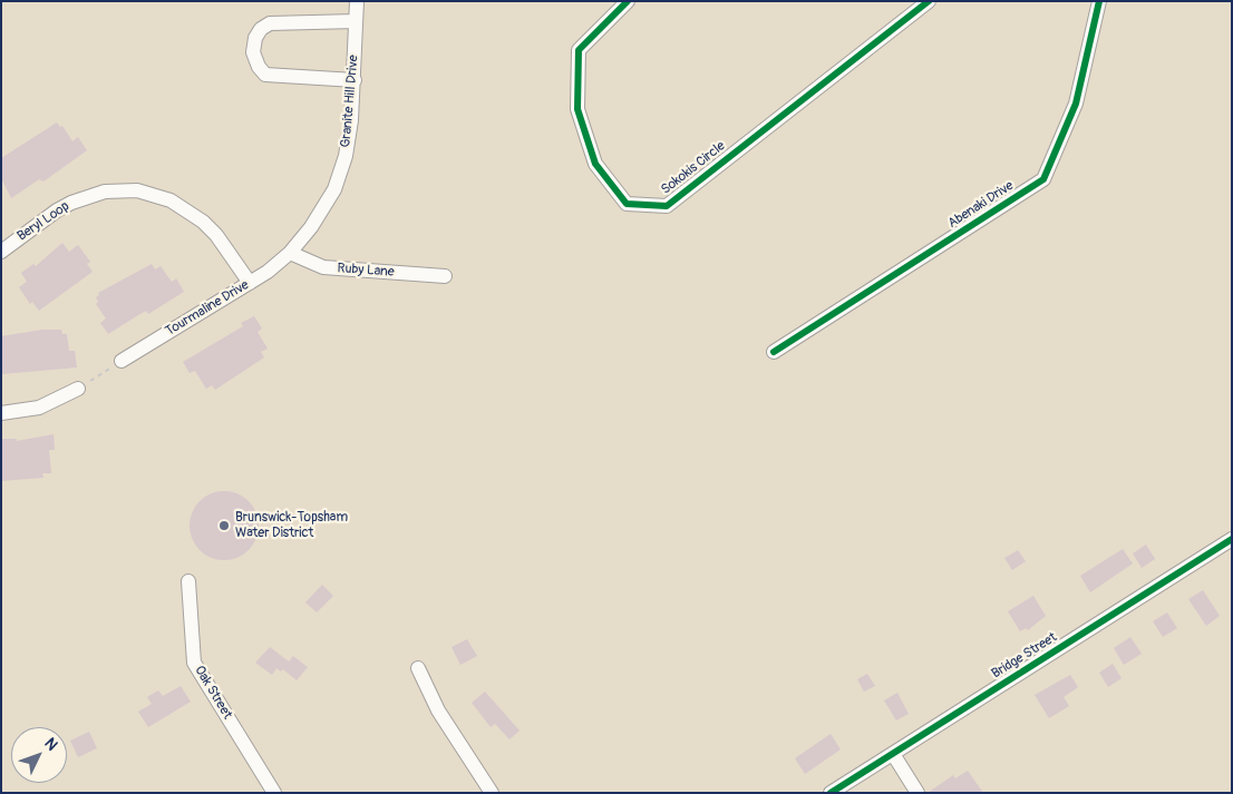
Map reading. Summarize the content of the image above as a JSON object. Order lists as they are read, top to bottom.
{
  "streets": {
    "street": [
      "Granite Hill Drive",
      "Sokokis Circle",
      "Abenaki Drive",
      "Beryl Loop",
      "Ruby Lane",
      "Tourmaline Drive",
      "Bridge Street",
      "Oak Street"
    ]
  },
  "crossings": [
    ["Granite Hill Drive", "Ruby Lane"],
    ["Granite Hill Drive", "Tourmaline Drive"],
    ["Beryl Loop", "Tourmaline Drive"],
    ["Ruby Lane", "Tourmaline Drive"]
  ],
  "places": ["Brunswick-Topsham Water District"],
  "north": "top right"
}
